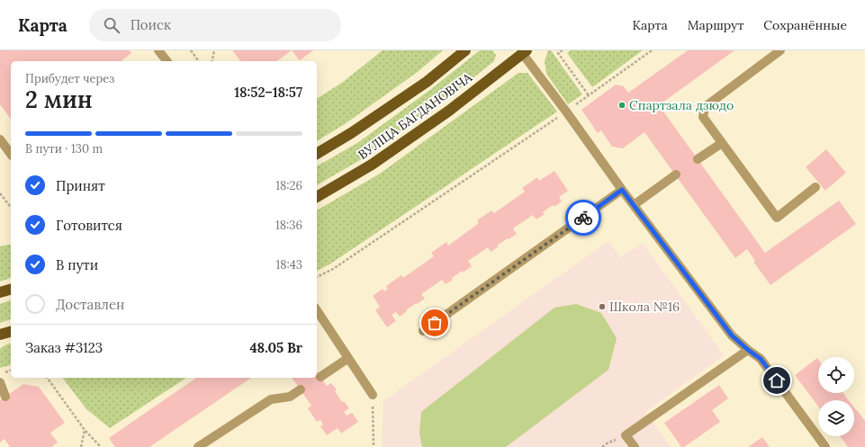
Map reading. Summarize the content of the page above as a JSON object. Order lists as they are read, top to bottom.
{
  "streets": {
    "main road": ["ВУЛІЦА БАГДАНОВІЧА"]
  },
  "places": ["Спартзала дзюдо", "Школа №16"],
  "page": {
    "header": "Карта",
    "search": "Поиск",
    "nav": ["Карта", "Маршрут", "Сохранённые"],
    "heading": ["2 мин", "Прибудет через", "18:52–18:57"],
    "panel": ["Заказ #3123", "48.05 Br"],
    "bar": "В пути · 130 m",
    "list": [
      ["Принят", "18:26"],
      ["Готовится", "18:36"],
      ["В пути", "18:43"],
      "Доставлен"
    ]
  }
}
